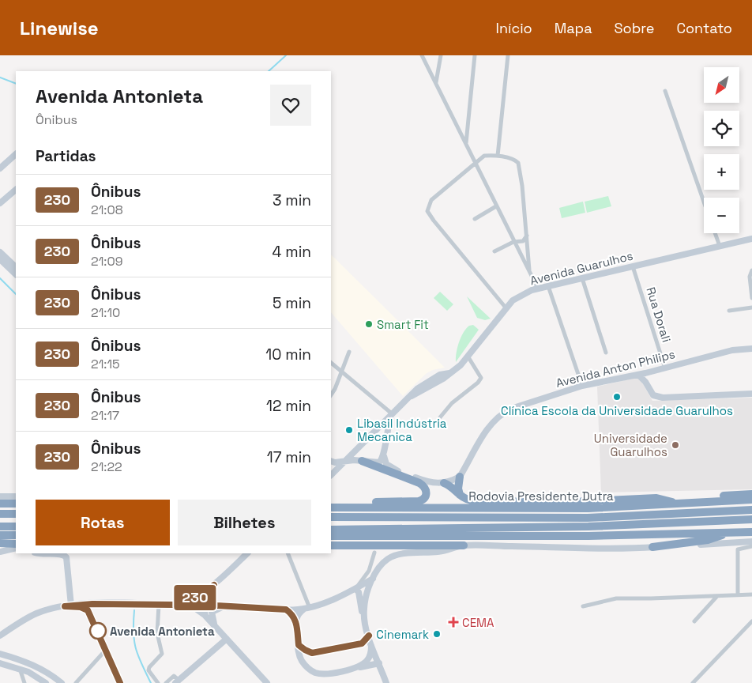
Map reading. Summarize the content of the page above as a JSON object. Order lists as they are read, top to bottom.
{
  "streets": {
    "highway": ["Rodovia Presidente Dutra"],
    "street": ["Avenida Guarulhos", "Rua Dorali", "Avenida Anton Philips"]
  },
  "crossings": [
    ["Avenida Guarulhos", "Rua Dorali"],
    ["Rua Dorali", "Avenida Anton Philips"]
  ],
  "places": {
    "other": [
      "Smart Fit",
      "Clínica Escola da Universidade Guarulhos",
      "Libasil Indústria Mecanica",
      "Universidade Guarulhos",
      "Avenida Antonieta",
      "Cinemark"
    ],
    "health": ["CEMA"]
  },
  "lines": ["bus line 230"],
  "north": "bottom left",
  "page": {
    "header": "Linewise",
    "nav": [
      "Início",
      "Mapa",
      "Sobre",
      "Contato"
    ],
    "on_map": "230",
    "map_buttons": ["+", "−"],
    "heading": [
      ["Avenida Antonieta", "Ônibus"],
      "Partidas"
    ],
    "list": [
      {
        "mark": "230",
        "name": "Ônibus",
        "note": "21:08",
        "value": "3 min"
      },
      {
        "mark": "230",
        "name": "Ônibus",
        "note": "21:09",
        "value": "4 min"
      },
      {
        "mark": "230",
        "name": "Ônibus",
        "note": "21:10",
        "value": "5 min"
      },
      {
        "mark": "230",
        "name": "Ônibus",
        "note": "21:15",
        "value": "10 min"
      },
      {
        "mark": "230",
        "name": "Ônibus",
        "note": "21:17",
        "value": "12 min"
      },
      {
        "mark": "230",
        "name": "Ônibus",
        "note": "21:22",
        "value": "17 min"
      }
    ],
    "buttons": ["Rotas", "Bilhetes"]
  }
}
